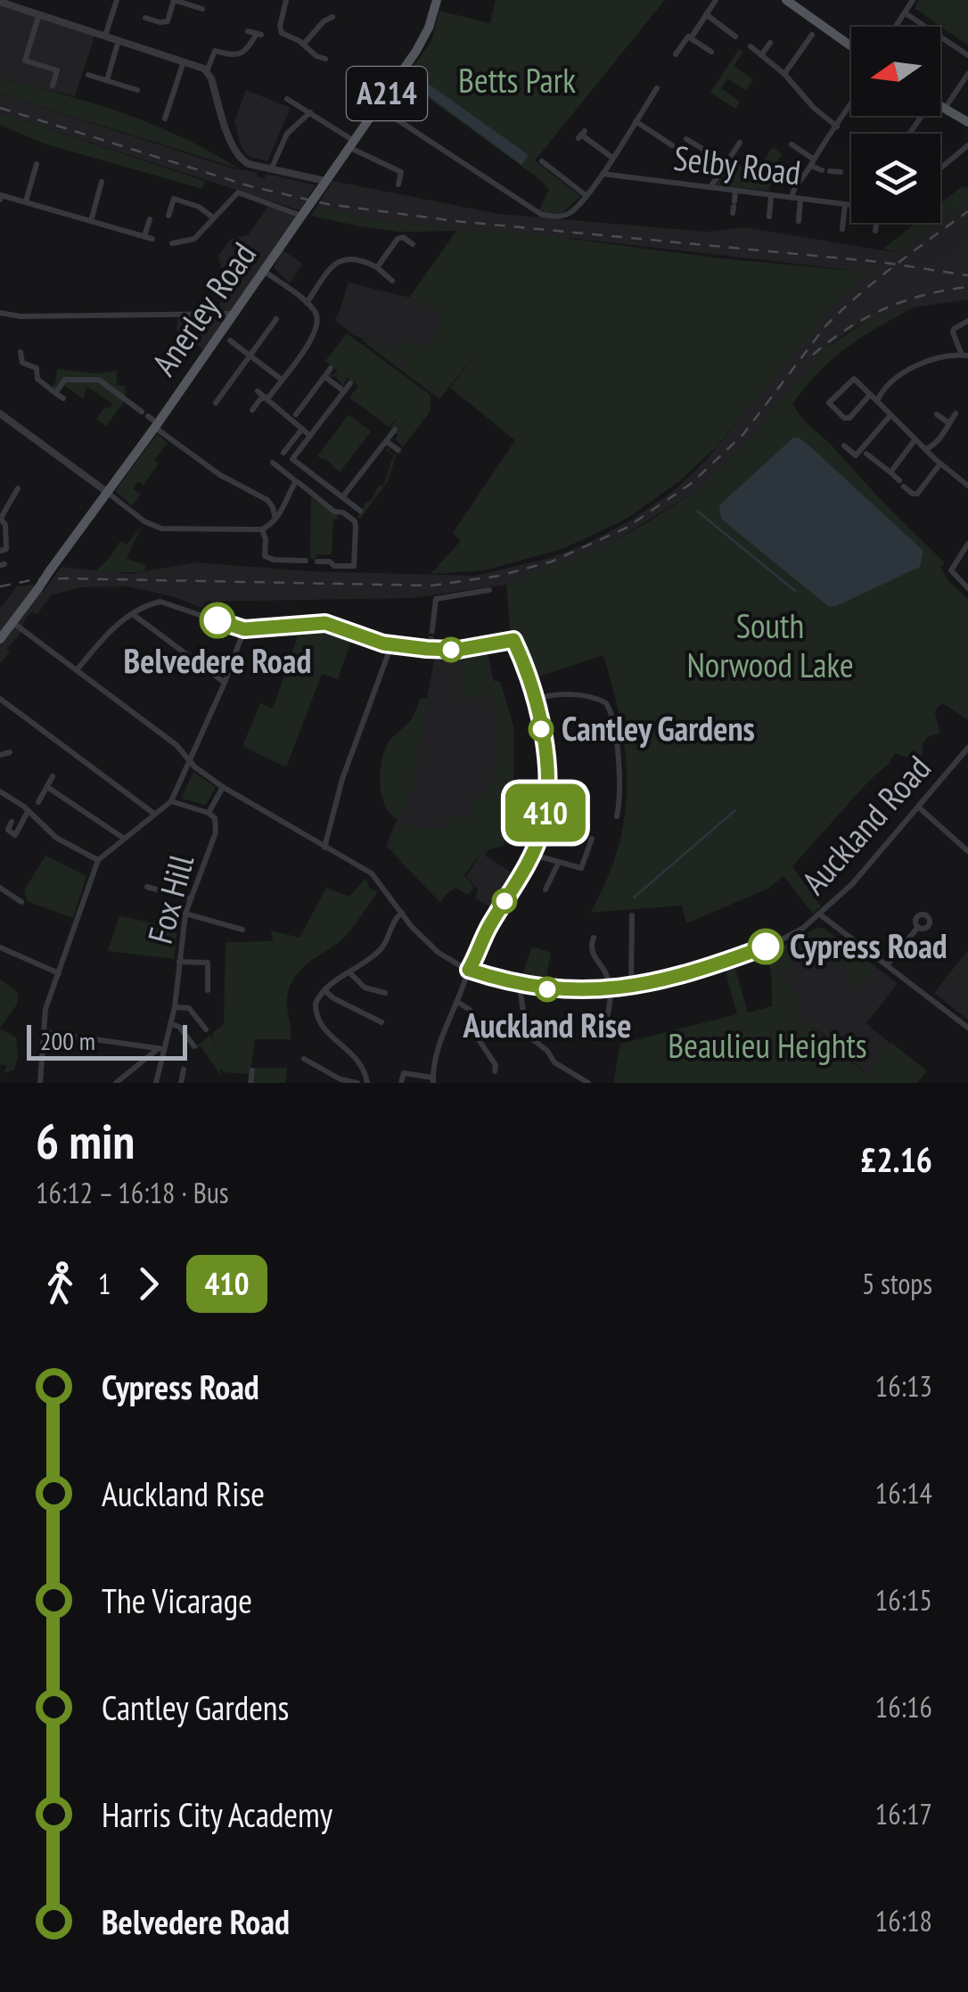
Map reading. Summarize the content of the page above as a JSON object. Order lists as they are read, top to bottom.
{
  "streets": {
    "main road": ["A214", "Anerley Road"],
    "street": ["Selby Road", "Auckland Road", "Fox Hill"]
  },
  "crossings": [
    ["Anerley Road", "Auckland Road"],
    ["Auckland Road", "Fox Hill"]
  ],
  "parks": ["Betts Park", "South Norwood Lake", "Beaulieu Heights"],
  "places": [
    "Belvedere Road",
    "Cantley Gardens",
    "Cypress Road",
    "Auckland Rise"
  ],
  "lines": ["bus line 410"],
  "scale_bar": "200 m",
  "north": "left",
  "page": {
    "on_map": "410",
    "scale": "200 m",
    "heading": ["6 min", "16:12 – 16:18 · Bus", "£2.16"],
    "legs": ["1", "410", "5 stops"],
    "list": [
      {
        "name": "Cypress Road",
        "value": "16:13"
      },
      {
        "name": "Auckland Rise",
        "value": "16:14"
      },
      {
        "name": "The Vicarage",
        "value": "16:15"
      },
      {
        "name": "Cantley Gardens",
        "value": "16:16"
      },
      {
        "name": "Harris City Academy",
        "value": "16:17"
      },
      {
        "name": "Belvedere Road",
        "value": "16:18"
      }
    ]
  }
}
